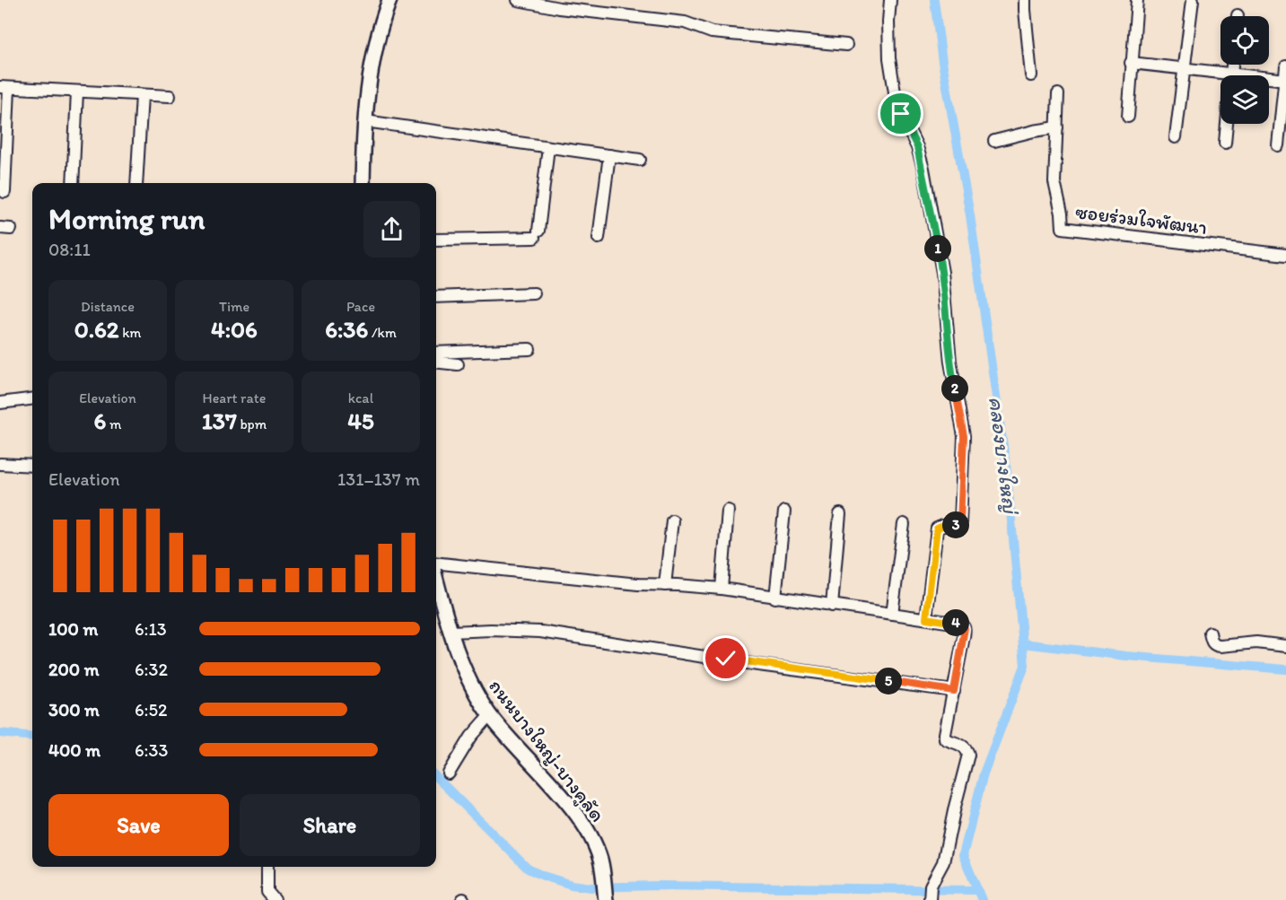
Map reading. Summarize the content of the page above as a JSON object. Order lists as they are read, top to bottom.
{
  "streets": {
    "street": ["ซอยร่วมใจพัฒนา", "ถนนบางใหญ่-บางคูลัด"]
  },
  "water": ["คลองบางใหญ่"],
  "page": {
    "heading": ["Morning run", "08:11"],
    "pins": [
      "1",
      "2",
      "3",
      "4",
      "5"
    ],
    "stats": [
      ["Distance", "0.62 km"],
      ["Time", "4:06"],
      ["Pace", "6:36 /km"],
      ["Elevation", "6 m"],
      ["Heart rate", "137 bpm"],
      ["kcal", "45"]
    ],
    "chart": ["Elevation", "131–137 m"],
    "list": [
      {
        "name": "100 m",
        "note": "6:13"
      },
      {
        "name": "200 m",
        "note": "6:32"
      },
      {
        "name": "300 m",
        "note": "6:52"
      },
      {
        "name": "400 m",
        "note": "6:33"
      }
    ],
    "buttons": ["Save", "Share"]
  }
}
